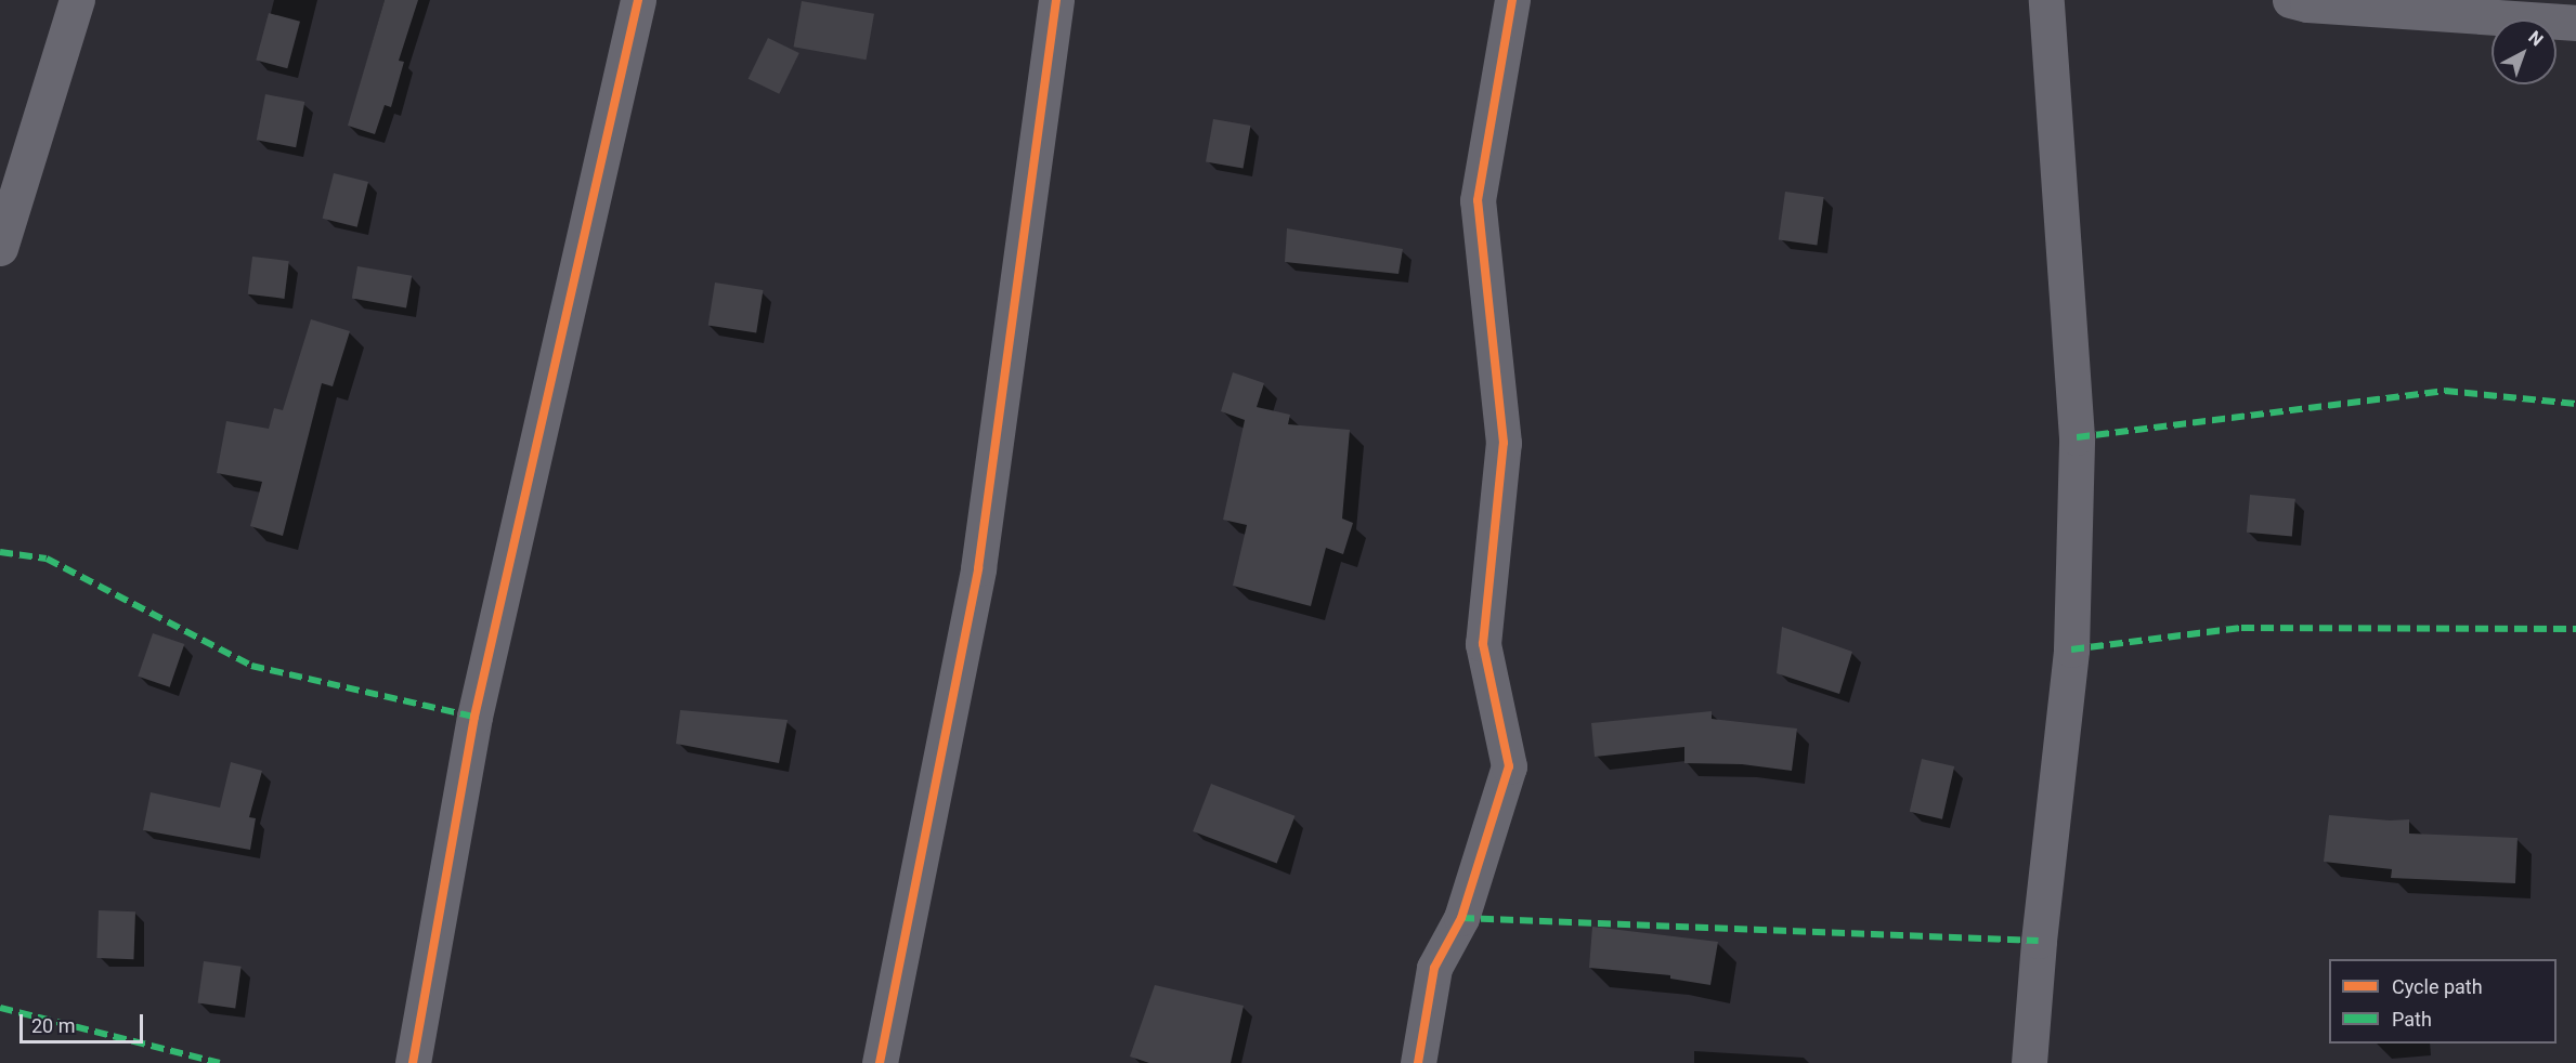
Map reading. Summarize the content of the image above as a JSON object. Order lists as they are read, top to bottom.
{
  "legend": ["Cycle path", "Path"],
  "scale_bar": "20 m",
  "north": "top right"
}
